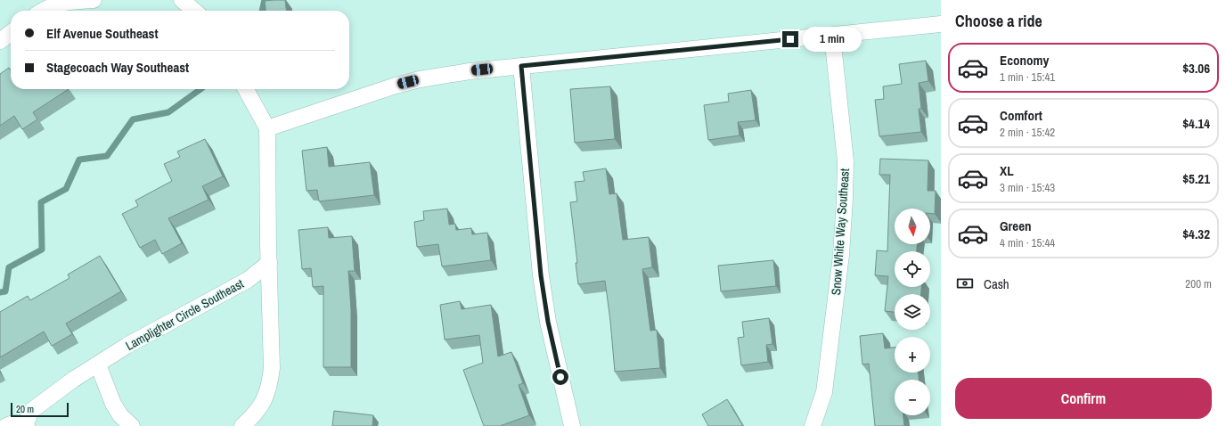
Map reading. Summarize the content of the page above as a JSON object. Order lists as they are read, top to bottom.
{
  "streets": {
    "street": ["Snow White Way Southeast", "Lamplighter Circle Southeast"]
  },
  "scale_bar": "20 m",
  "north": "bottom",
  "page": {
    "heading": "Choose a ride",
    "banner": ["Elf Avenue Southeast", "Stagecoach Way Southeast"],
    "bubble": "1 min",
    "list": [
      {
        "name": "Economy",
        "note": "1 min · 15:41",
        "value": "$3.06"
      },
      {
        "name": "Comfort",
        "note": "2 min · 15:42",
        "value": "$4.14"
      },
      {
        "name": "XL",
        "note": "3 min · 15:43",
        "value": "$5.21"
      },
      {
        "name": "Green",
        "note": "4 min · 15:44",
        "value": "$4.32"
      }
    ],
    "map_buttons": ["+", "−"],
    "pay": ["Cash", "200 m"],
    "buttons": "Confirm",
    "scale": "20 m"
  }
}
